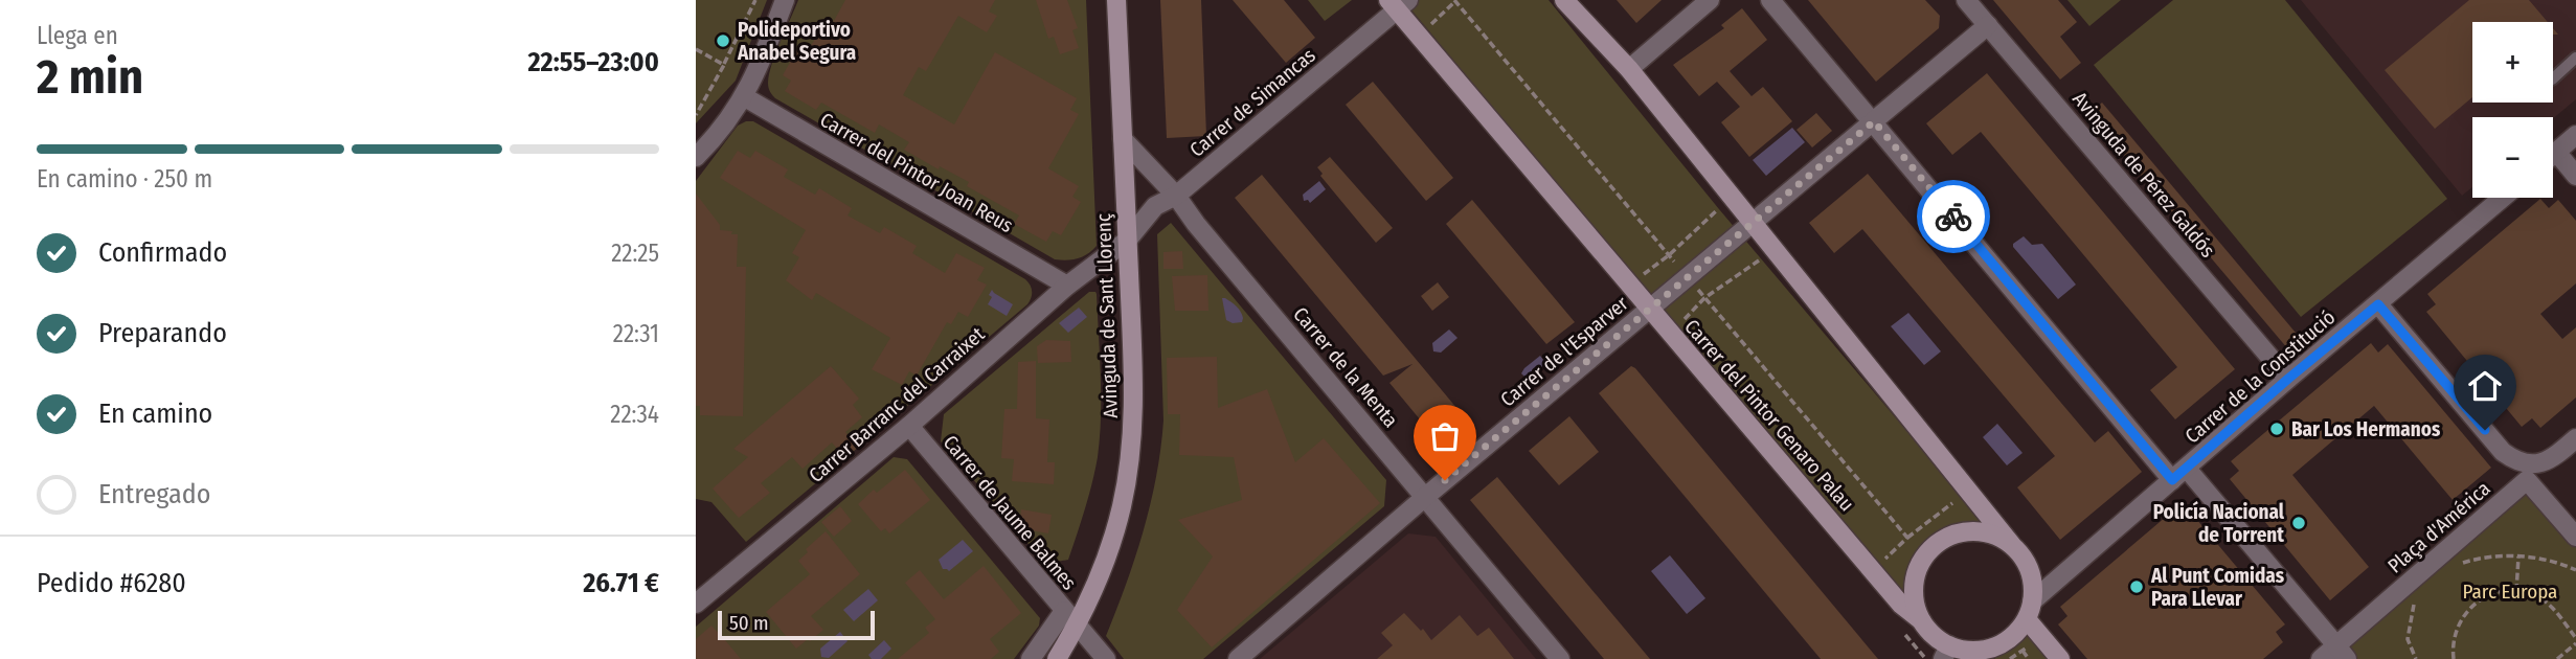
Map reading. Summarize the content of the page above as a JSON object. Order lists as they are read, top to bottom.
{
  "streets": {
    "street": [
      "Carrer de Simancas",
      "Carrer del Pintor Joan Reus",
      "Avinguda de Pérez Galdós",
      "Avinguda de Sant Llorenç",
      "Carrer de l'Esparver",
      "Carrer de la Menta",
      "Carrer de la Constitució",
      "Carrer Barranc del Carraixet",
      "Carrer del Pintor Genaro Palau",
      "Carrer de Jaume Balmes",
      "Plaça d'América"
    ]
  },
  "crossings": [
    ["Carrer de Simancas", "Avinguda de Sant Llorenç"],
    ["Carrer de Simancas", "Carrer de la Menta"],
    ["Carrer de Simancas", "Carrer Barranc del Carraixet"],
    ["Carrer de Simancas", "Carrer del Pintor Genaro Palau"],
    ["Carrer del Pintor Joan Reus", "Carrer Barranc del Carraixet"],
    ["Avinguda de Pérez Galdós", "Carrer de l'Esparver"],
    ["Avinguda de Pérez Galdós", "Carrer de la Constitució"],
    ["Avinguda de Sant Llorenç", "Carrer de la Menta"],
    ["Avinguda de Sant Llorenç", "Carrer Barranc del Carraixet"],
    ["Avinguda de Sant Llorenç", "Carrer de Jaume Balmes"],
    ["Carrer de l'Esparver", "Carrer de la Menta"],
    ["Carrer de l'Esparver", "Carrer del Pintor Genaro Palau"],
    ["Carrer de la Constitució", "Carrer del Pintor Genaro Palau"],
    ["Carrer Barranc del Carraixet", "Carrer de Jaume Balmes"]
  ],
  "parks": ["Parc Europa"],
  "places": [
    "Polideportivo Anabel Segura",
    "Bar Los Hermanos",
    "Policía Nacional de Torrent",
    "Al Punt Comidas Para Llevar"
  ],
  "scale_bar": "50 m",
  "page": {
    "heading": ["2 min", "Llega en", "22:55–23:00"],
    "panel": ["Pedido #6280", "26.71 €"],
    "map_buttons": ["+", "−"],
    "bar": "En camino · 250 m",
    "list": [
      ["Confirmado", "22:25"],
      ["Preparando", "22:31"],
      ["En camino", "22:34"],
      "Entregado"
    ],
    "scale": "50 m"
  }
}
